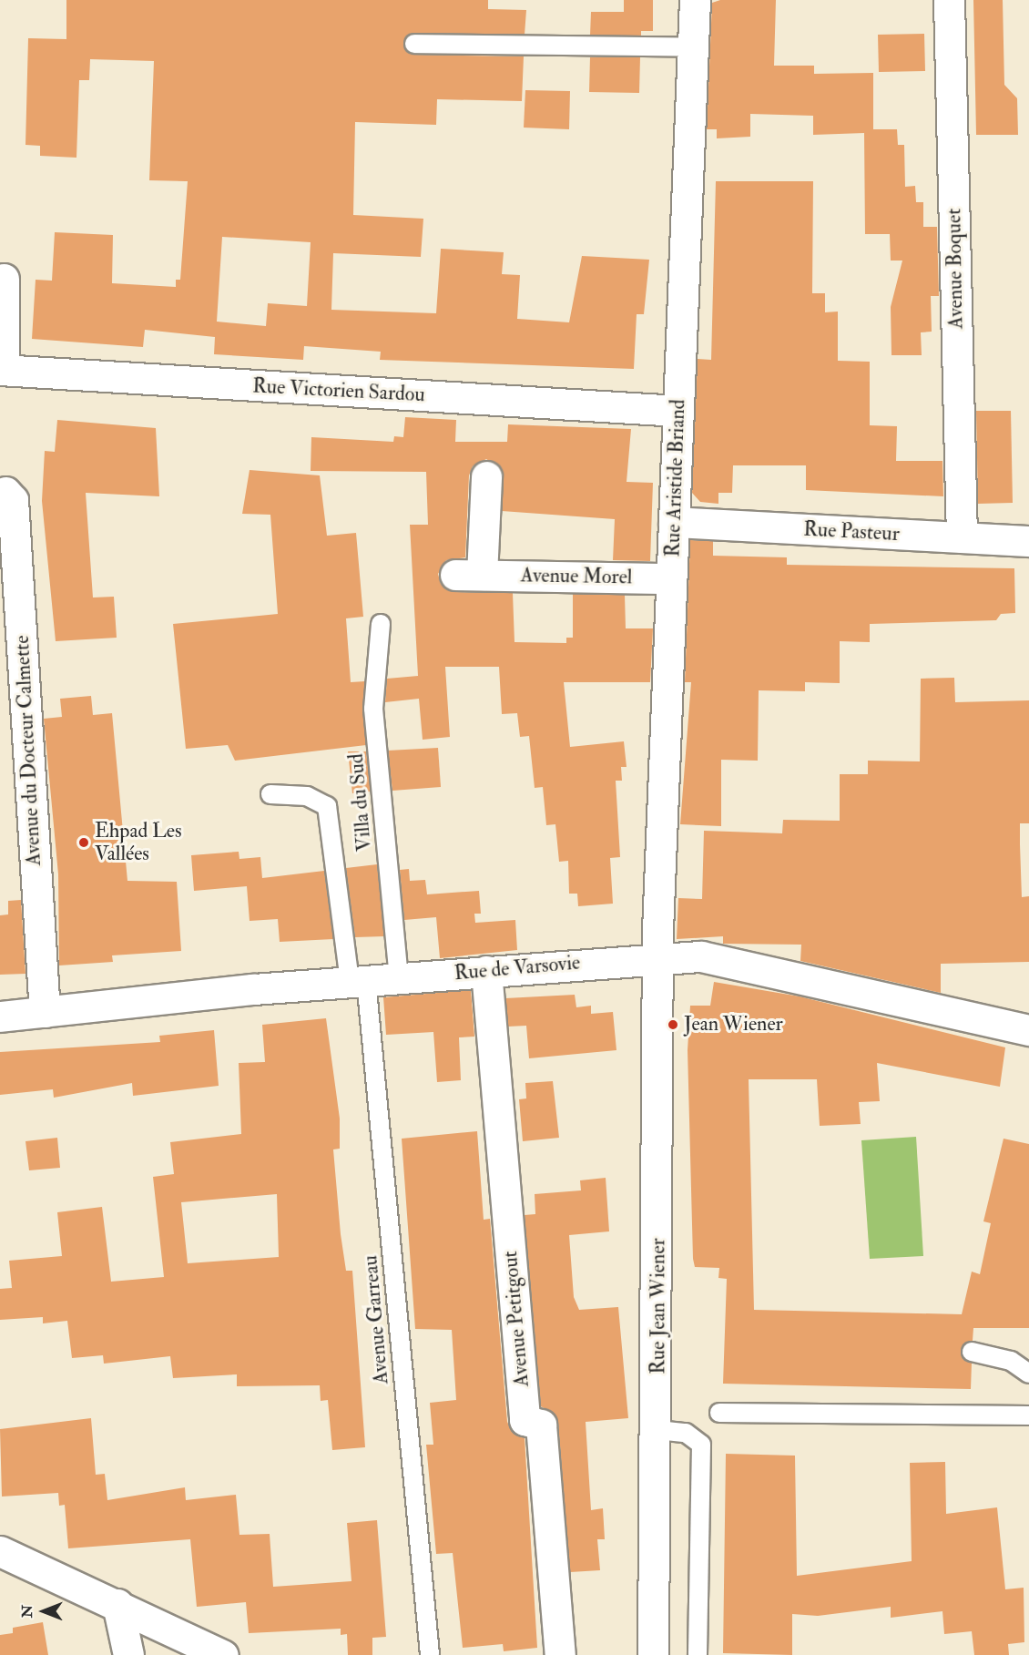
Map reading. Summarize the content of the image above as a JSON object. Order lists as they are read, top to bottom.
{
  "streets": {
    "street": [
      "Avenue Boquet",
      "Rue Victorien Sardou",
      "Rue Aristide Briand",
      "Rue Pasteur",
      "Avenue Morel",
      "Avenue du Docteur Calmette",
      "Rue de Varsovie",
      "Rue Jean Wiener",
      "Avenue Petitgout"
    ],
    "lane": ["Villa du Sud", "Avenue Garreau"]
  },
  "crossings": [
    ["Avenue Boquet", "Rue Pasteur"],
    ["Rue Victorien Sardou", "Rue Aristide Briand"],
    ["Rue Aristide Briand", "Rue Pasteur"],
    ["Rue Aristide Briand", "Avenue Morel"],
    ["Rue Aristide Briand", "Rue de Varsovie"],
    ["Rue Aristide Briand", "Rue Jean Wiener"],
    ["Avenue du Docteur Calmette", "Rue de Varsovie"],
    ["Villa du Sud", "Rue de Varsovie"],
    ["Rue de Varsovie", "Rue Jean Wiener"],
    ["Rue de Varsovie", "Avenue Petitgout"],
    ["Rue de Varsovie", "Avenue Garreau"]
  ],
  "places": ["Ehpad Les Vallées", "Jean Wiener"],
  "north": "left"
}
